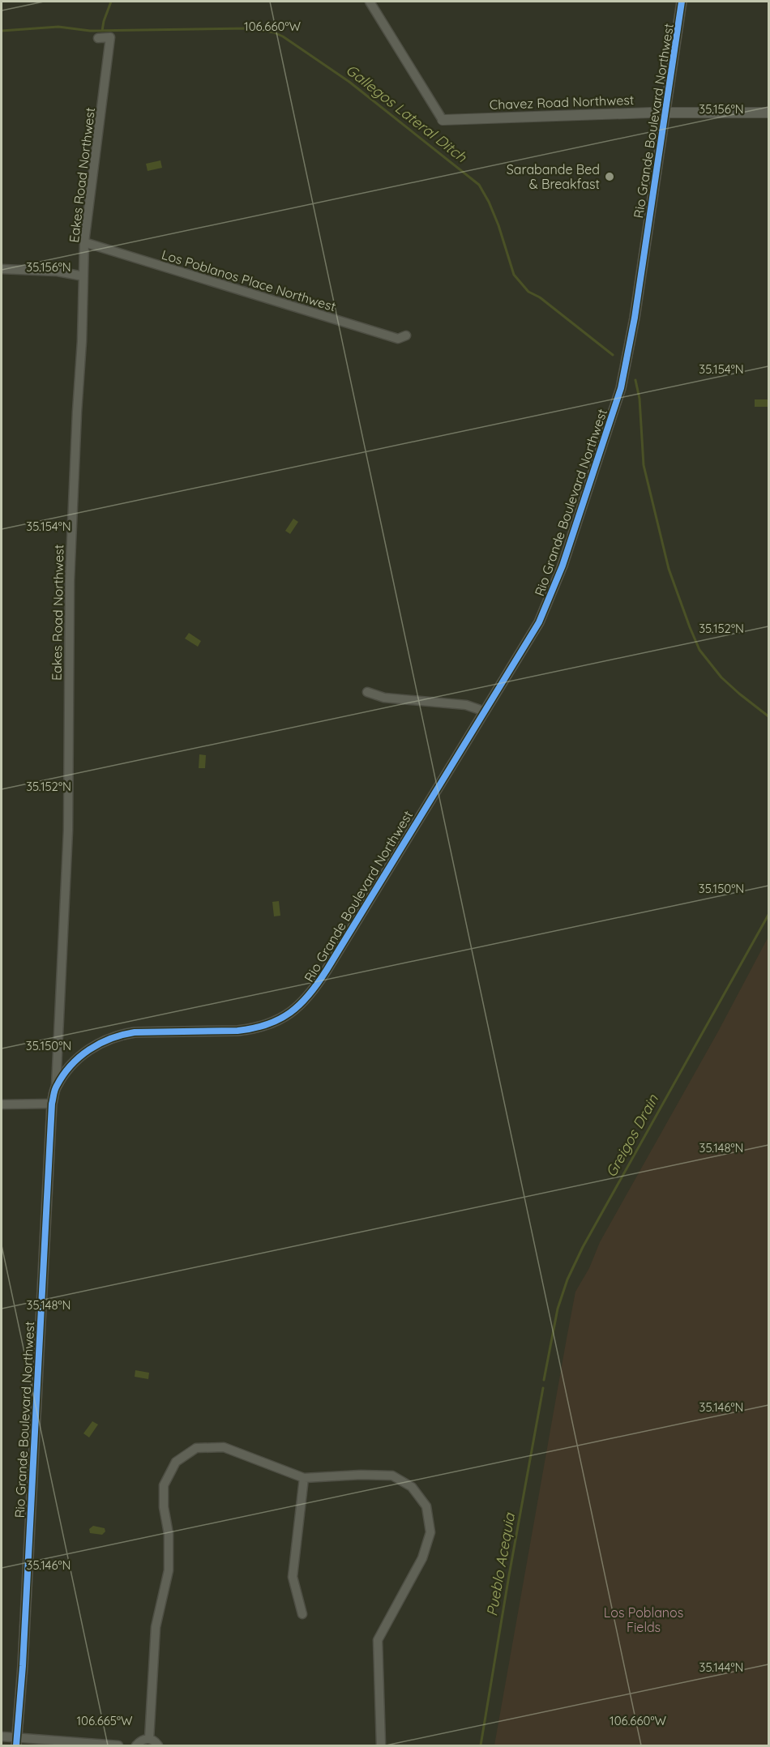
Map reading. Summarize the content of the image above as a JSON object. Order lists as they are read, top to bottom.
{
  "streets": {
    "street": [
      "Chavez Road Northwest",
      "Rio Grande Boulevard Northwest",
      "Eakes Road Northwest",
      "Los Poblanos Place Northwest"
    ]
  },
  "crossings": [
    ["Chavez Road Northwest", "Rio Grande Boulevard Northwest"],
    ["Rio Grande Boulevard Northwest", "Eakes Road Northwest"],
    ["Eakes Road Northwest", "Los Poblanos Place Northwest"]
  ],
  "water": ["Gallegos Lateral Ditch", "Greigos Drain", "Pueblo Acequia"],
  "parks": ["Los Poblanos Fields"],
  "places": ["Sarabande Bed & Breakfast"],
  "coordinates": [
    "106.660°W",
    "35.156°N",
    "35.154°N",
    "35.152°N",
    "35.150°N",
    "35.148°N",
    "35.146°N",
    "35.144°N",
    "106.665°W"
  ]
}
